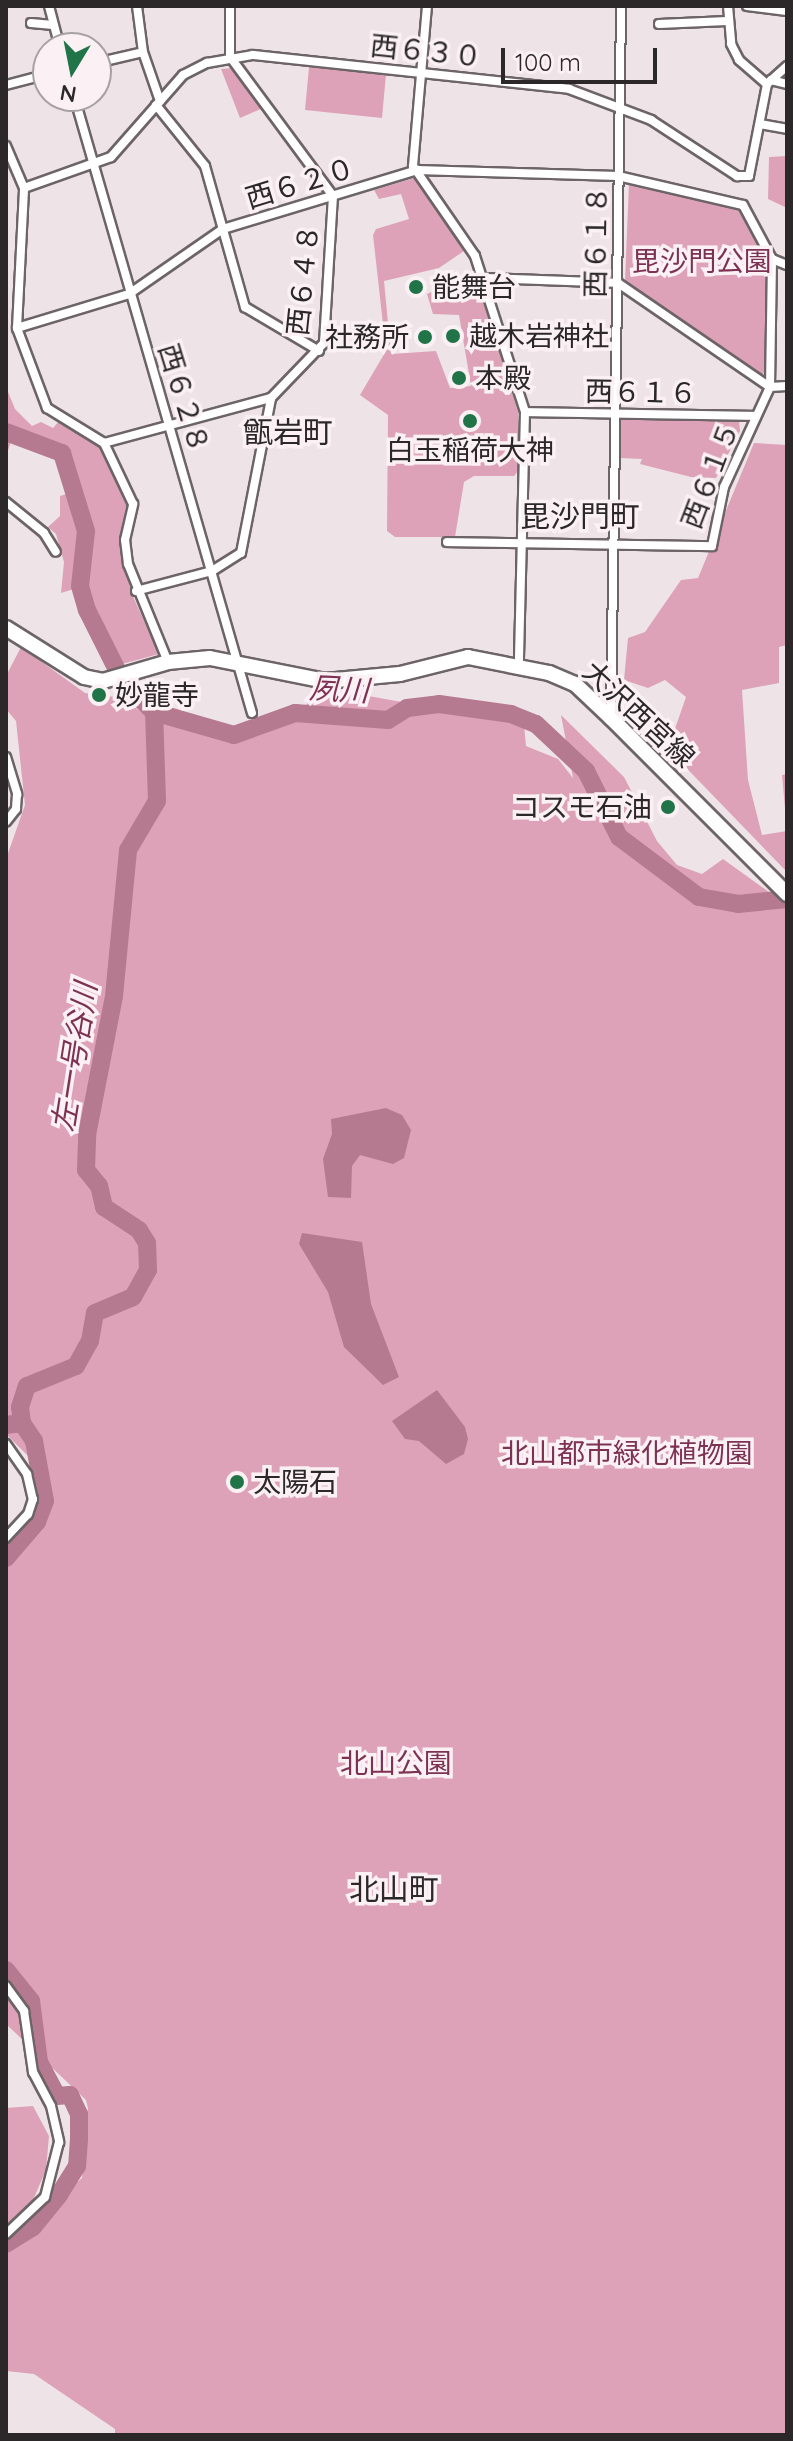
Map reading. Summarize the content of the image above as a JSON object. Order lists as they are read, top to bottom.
{
  "streets": {
    "main road": ["大沢西宮線"],
    "street": [
      "西６３０",
      "西６２０",
      "西６１８",
      "西６４８",
      "西６１６",
      "西６２８",
      "西６１５"
    ]
  },
  "crossings": [
    ["西６３０", "西６１８"],
    ["西６３０", "西６４８"],
    ["西６３０", "西６２８"],
    ["西６２０", "西６１８"],
    ["西６２０", "西６４８"],
    ["西６２０", "西６２８"],
    ["西６２０", "西６１５"],
    ["西６１８", "西６１６"],
    ["西６１８", "西６１５"],
    ["西６１８", "大沢西宮線"],
    ["西６１６", "西６１５"],
    ["西６２８", "大沢西宮線"]
  ],
  "districts": ["甑岩町", "毘沙門町", "北山町"],
  "water": ["夙川", "左一号谷川"],
  "parks": ["毘沙門公園", "北山都市緑化植物園", "北山公園"],
  "places": [
    "能舞台",
    "越木岩神社",
    "社務所",
    "本殿",
    "白玉稲荷大神",
    "妙龍寺",
    "コスモ石油",
    "太陽石"
  ],
  "scale_bar": "100 m",
  "north": "bottom"
}
